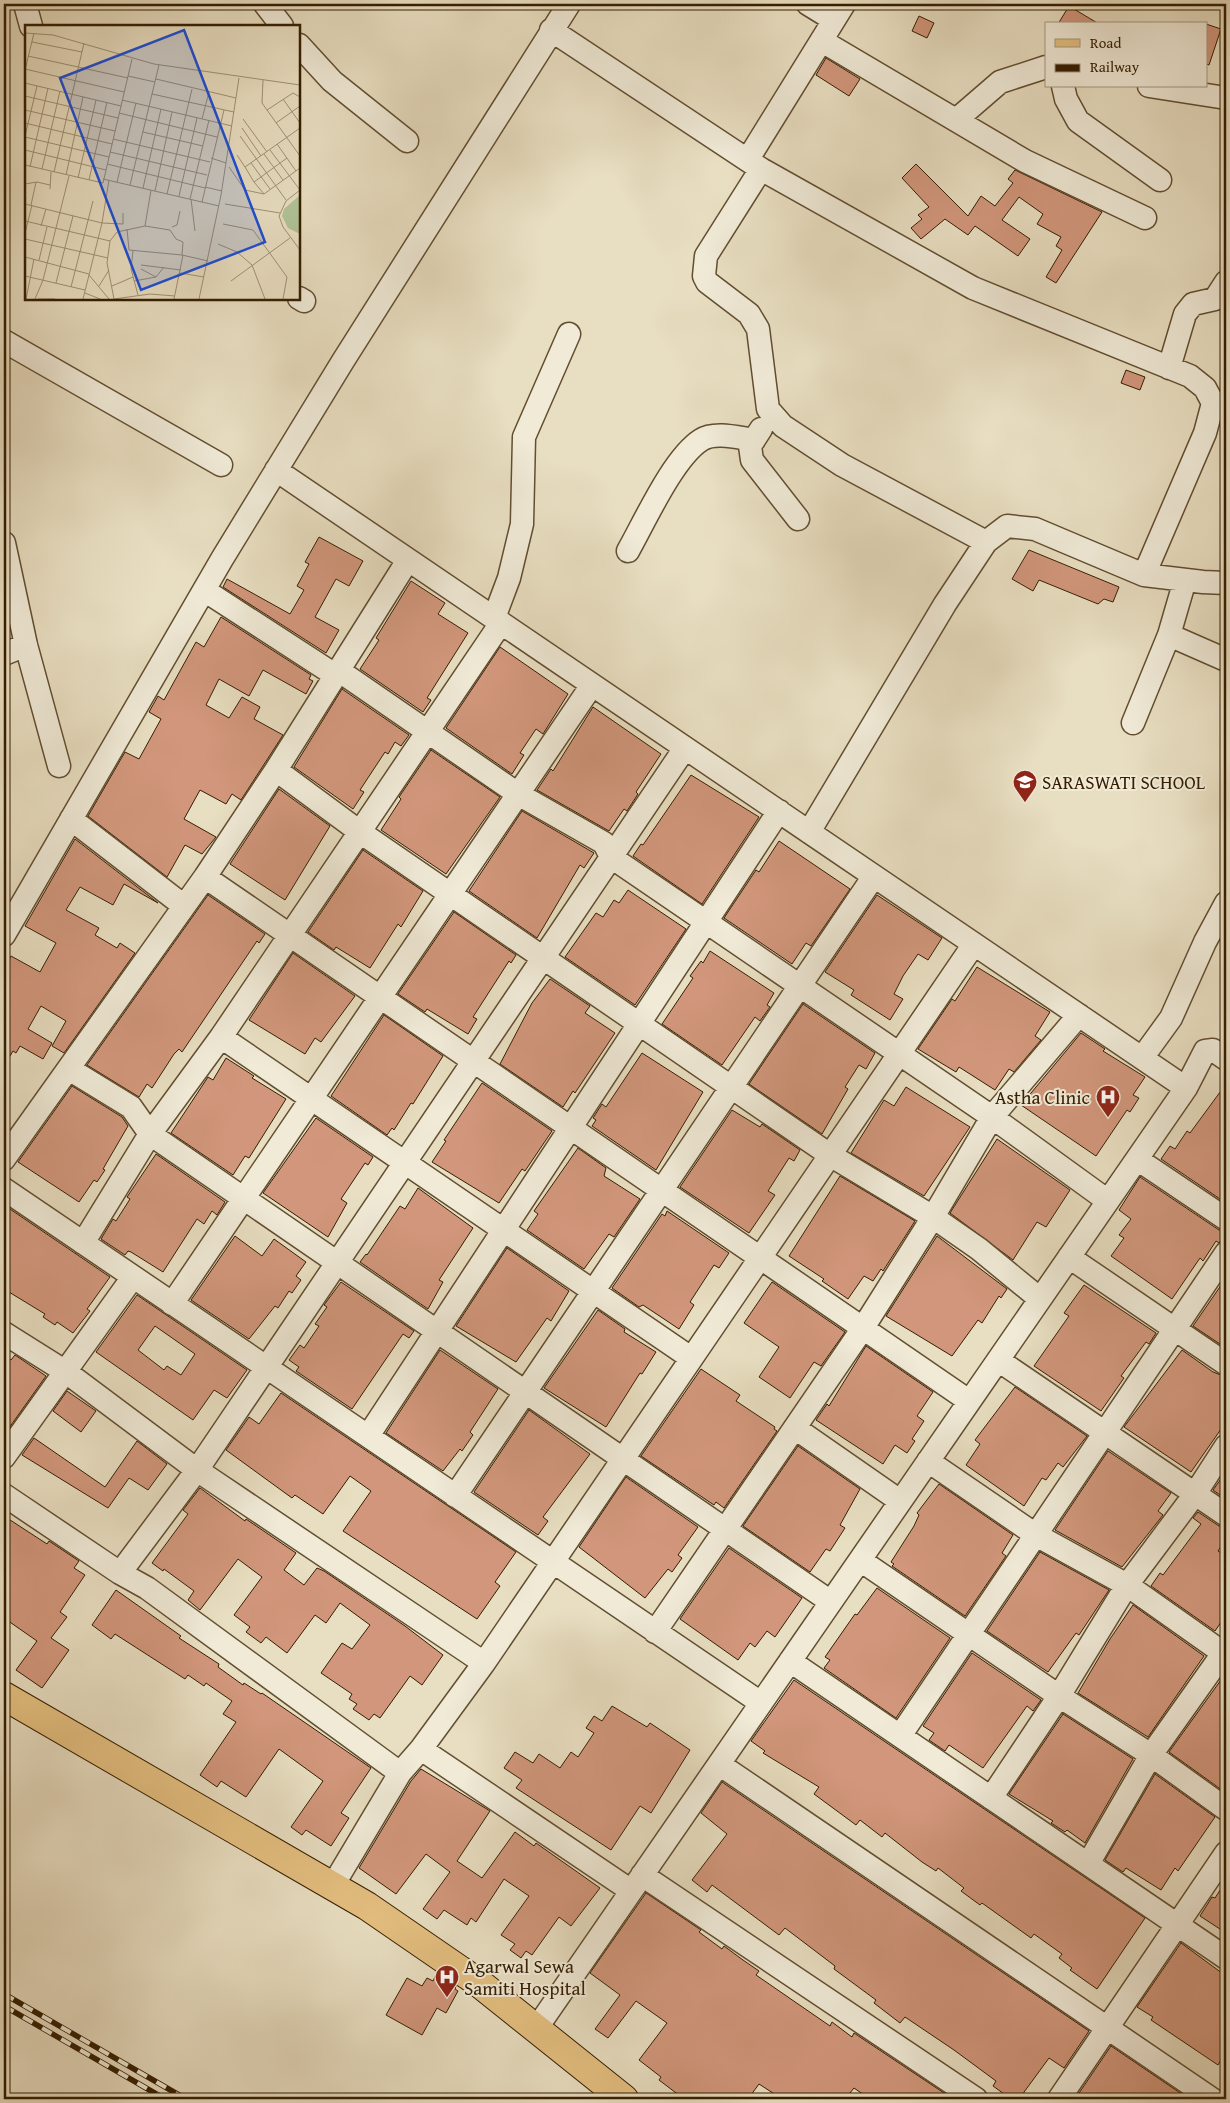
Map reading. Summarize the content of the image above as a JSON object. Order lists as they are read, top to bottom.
{
  "places": {
    "school or university": ["SARASWATI SCHOOL"],
    "hospital": ["Astha Clinic", "Agarwal Sewa Samiti Hospital"]
  },
  "legend": ["Road", "Railway"]
}
